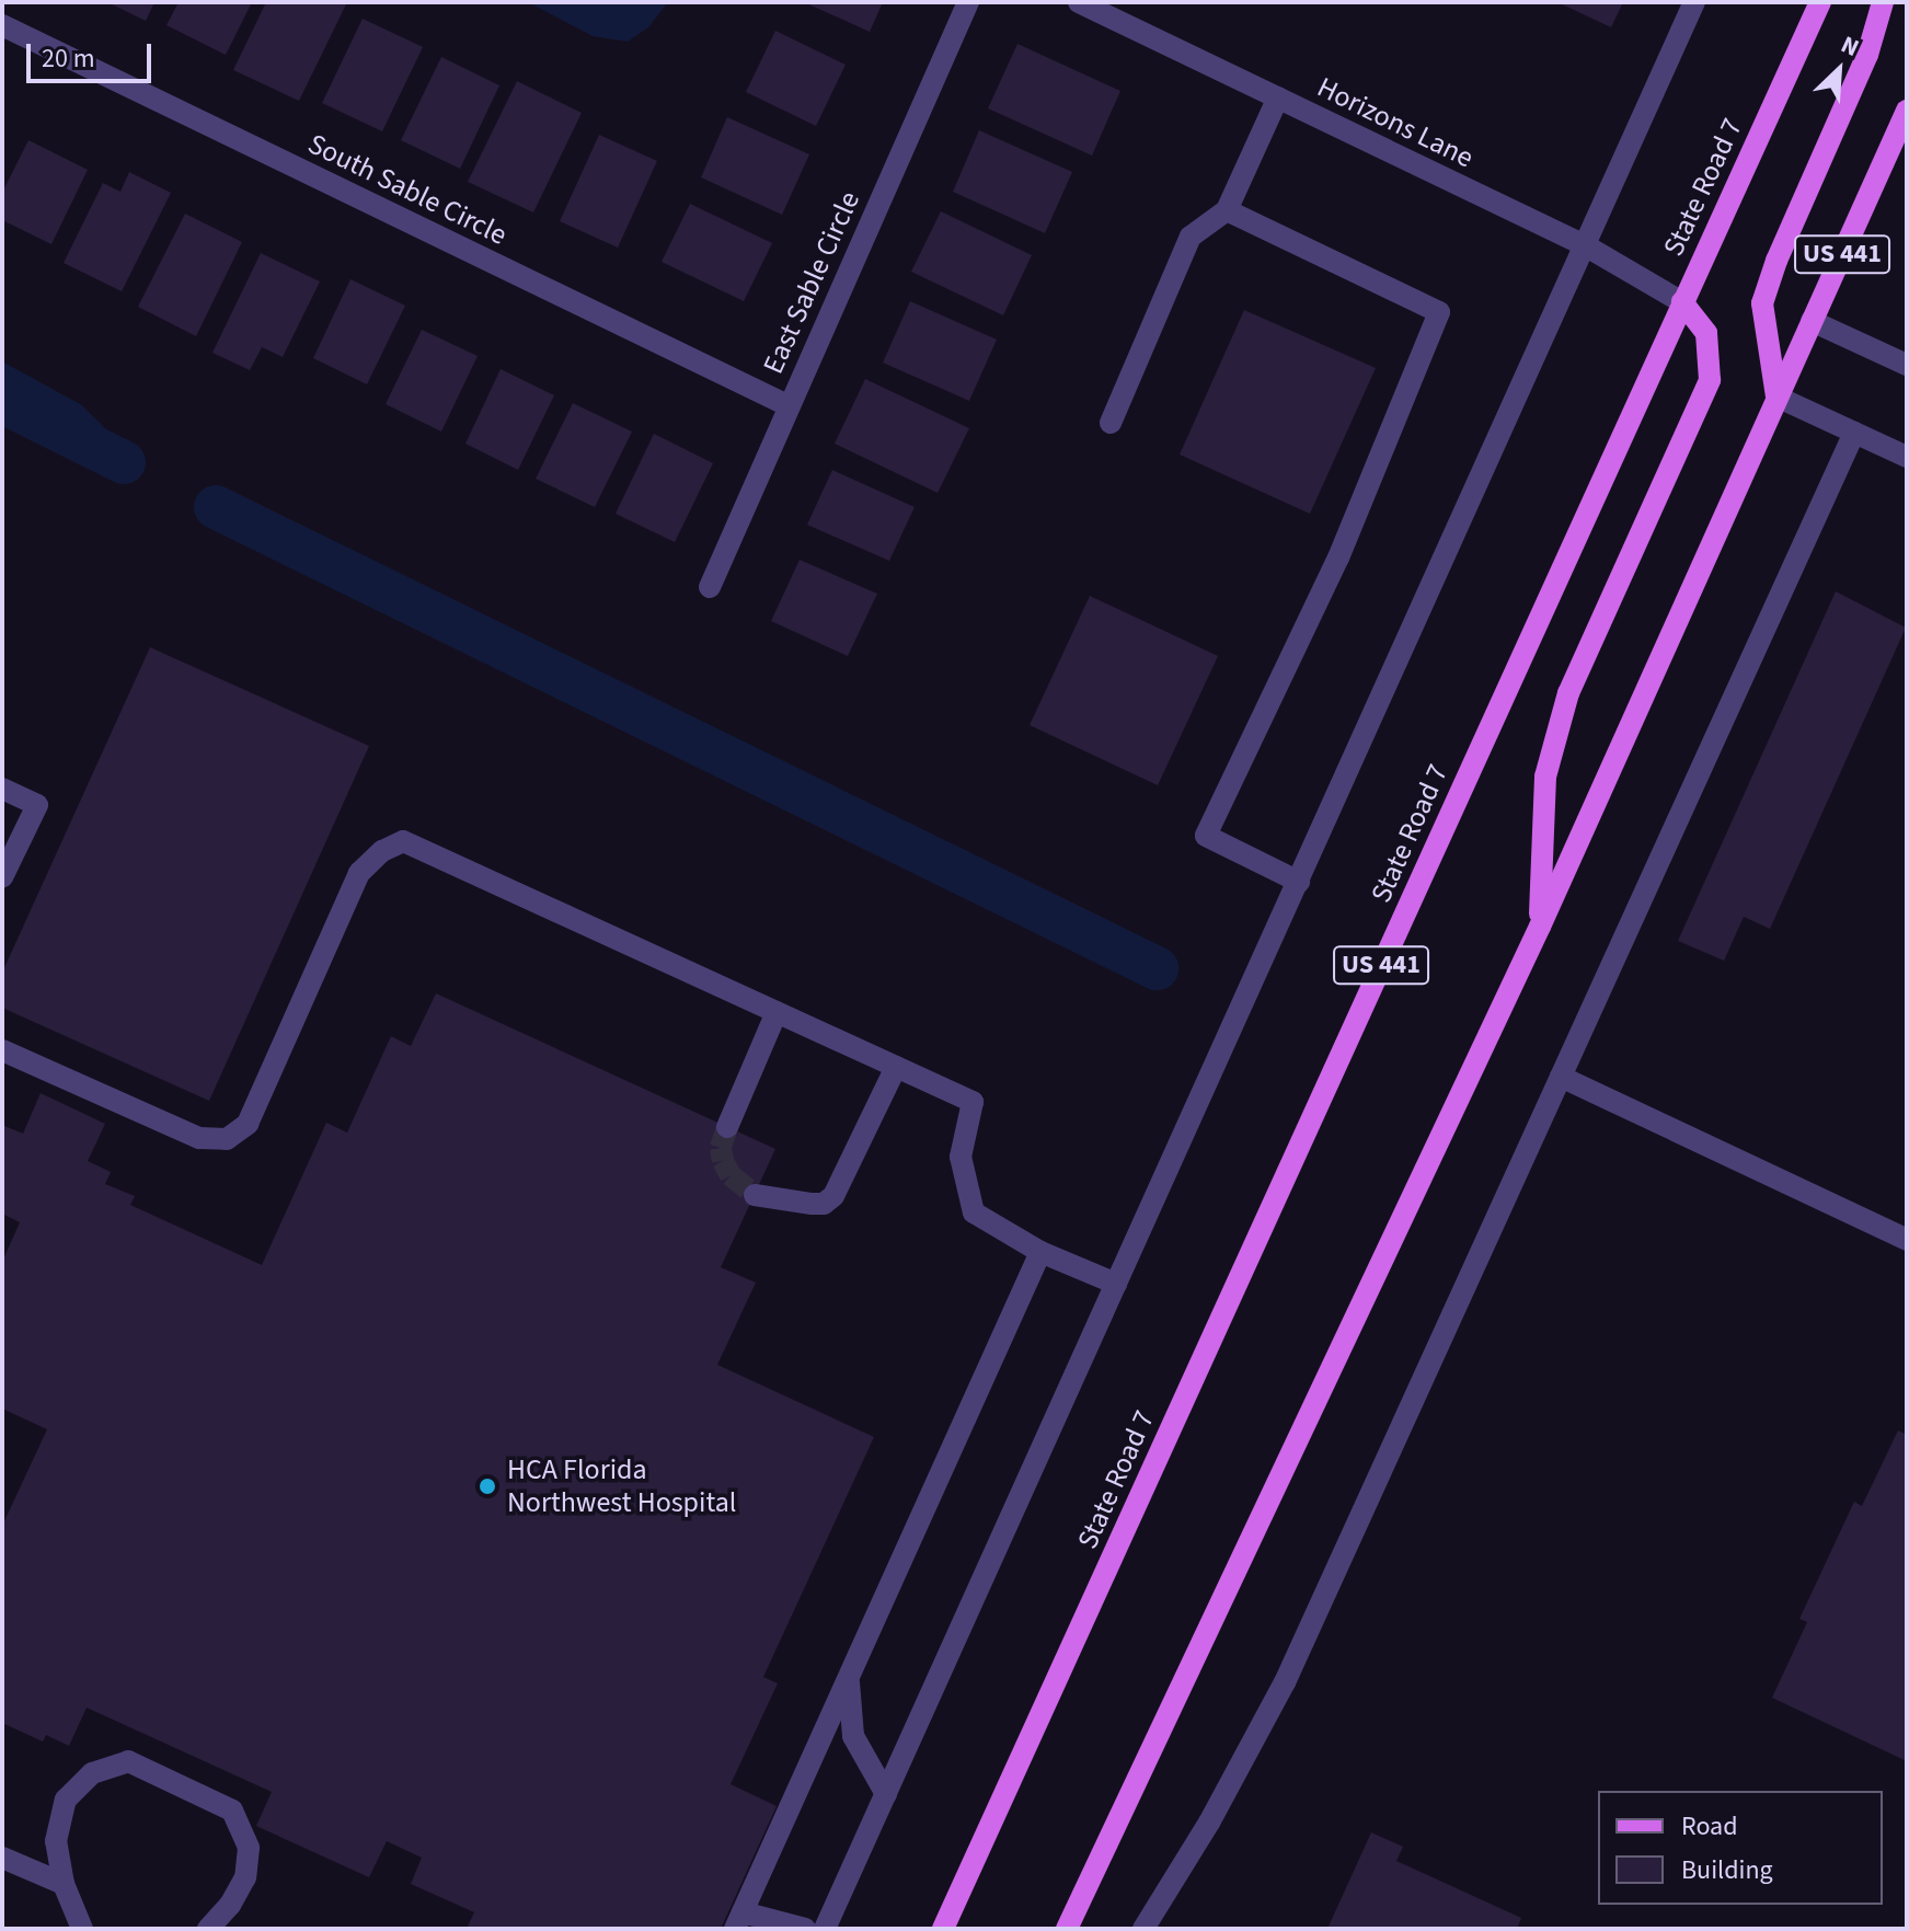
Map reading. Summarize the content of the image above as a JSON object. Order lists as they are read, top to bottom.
{
  "streets": {
    "main road": ["State Road 7", "US 441"],
    "street": ["Horizons Lane", "South Sable Circle", "East Sable Circle"]
  },
  "crossings": [
    ["Horizons Lane", "State Road 7"],
    ["South Sable Circle", "East Sable Circle"]
  ],
  "places": ["HCA Florida Northwest Hospital"],
  "legend": ["Road", "Building"],
  "scale_bar": "20 m",
  "north": "top right"
}
